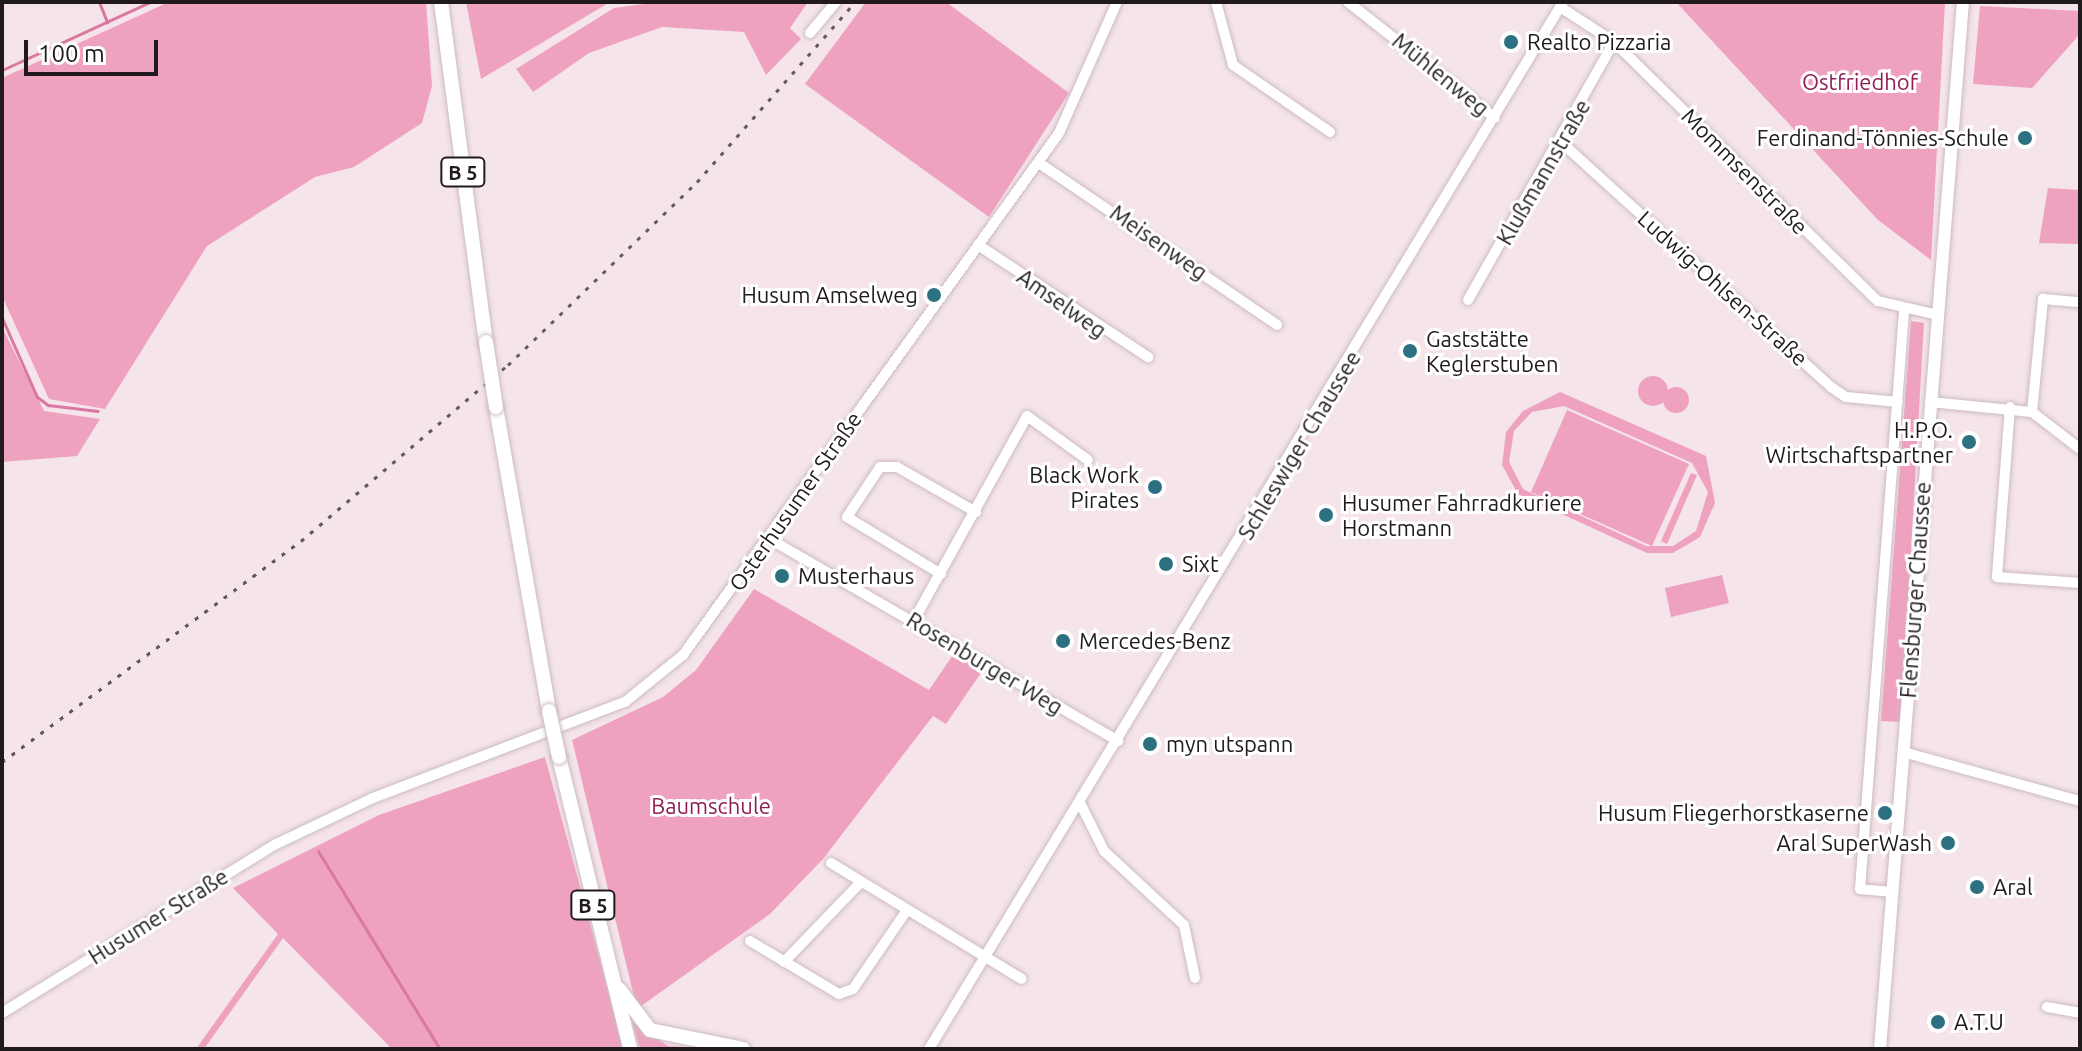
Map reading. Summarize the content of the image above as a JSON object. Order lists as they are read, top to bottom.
{
  "streets": {
    "highway": ["B 5"],
    "main road": ["Flensburger Chaussee"],
    "street": [
      "Mühlenweg",
      "Mommsenstraße",
      "Klußmannstraße",
      "Meisenweg",
      "Ludwig-Ohlsen-Straße",
      "Amselweg",
      "Schleswiger Chaussee",
      "Osterhusumer Straße",
      "Rosenburger Weg",
      "Husumer Straße"
    ]
  },
  "crossings": [
    ["Mühlenweg", "Schleswiger Chaussee"],
    ["Mommsenstraße", "Klußmannstraße"],
    ["Mommsenstraße", "Schleswiger Chaussee"],
    ["Mommsenstraße", "Flensburger Chaussee"],
    ["Klußmannstraße", "Ludwig-Ohlsen-Straße"],
    ["Meisenweg", "Osterhusumer Straße"],
    ["Ludwig-Ohlsen-Straße", "Flensburger Chaussee"],
    ["Amselweg", "Osterhusumer Straße"],
    ["Schleswiger Chaussee", "Rosenburger Weg"],
    ["Osterhusumer Straße", "Rosenburger Weg"],
    ["Osterhusumer Straße", "Husumer Straße"]
  ],
  "parks": ["Ostfriedhof", "Baumschule"],
  "places": [
    "Realto Pizzaria",
    "Ferdinand-Tönnies-Schule",
    "Husum Amselweg",
    "Gaststätte Keglerstuben",
    "H.P.O. Wirtschaftspartner",
    "Black Work Pirates",
    "Husumer Fahrradkuriere Horstmann",
    "Sixt",
    "Musterhaus",
    "Mercedes-Benz",
    "myn utspann",
    "Husum Fliegerhorstkaserne",
    "Aral SuperWash",
    "Aral",
    "A.T.U"
  ],
  "scale_bar": "100 m"
}
